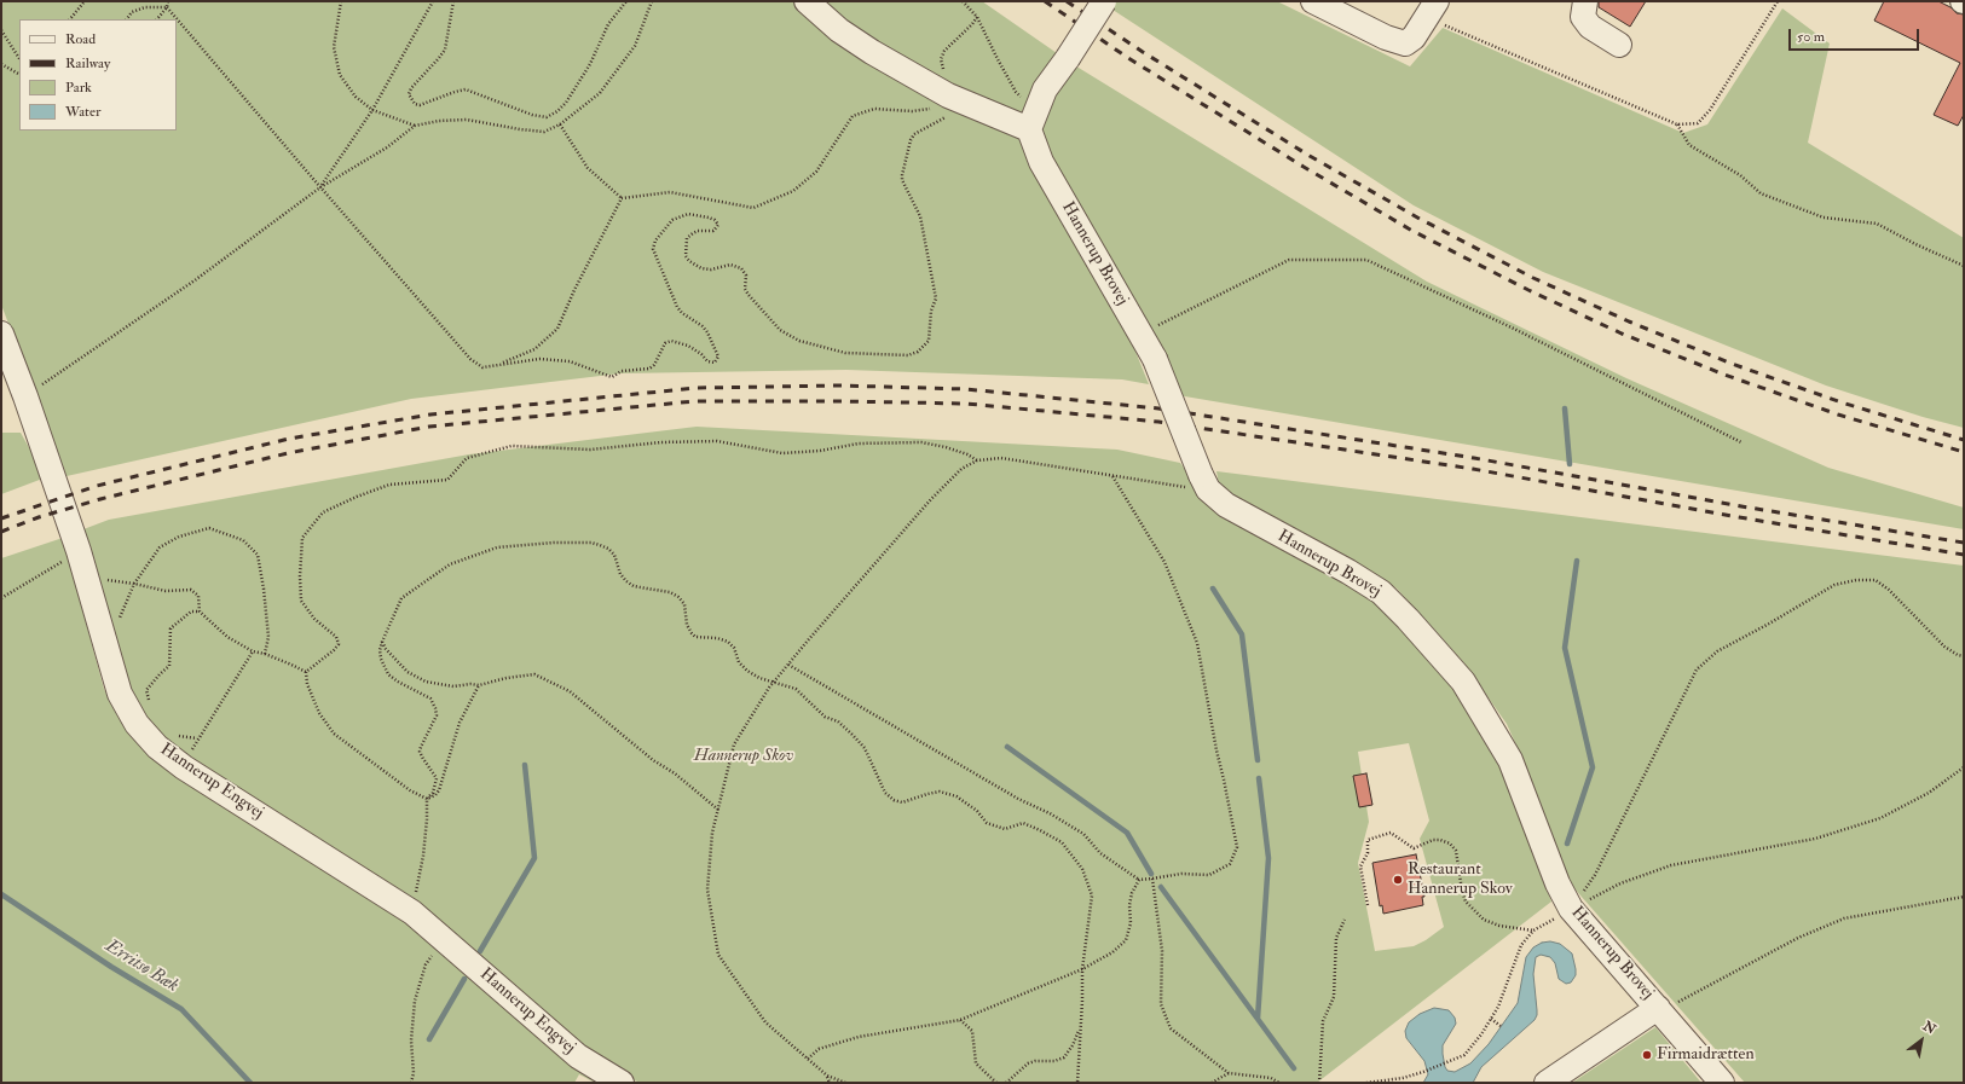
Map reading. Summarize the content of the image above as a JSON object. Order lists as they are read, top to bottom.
{
  "streets": {
    "street": ["Hannerup Brovej", "Hannerup Engvej"]
  },
  "water": ["Erritsø Bæk"],
  "parks": ["Hannerup Skov"],
  "places": ["Restaurant Hannerup Skov", "Firmaidrætten"],
  "legend": [
    "Road",
    "Railway",
    "Park",
    "Water"
  ],
  "scale_bar": "50 m",
  "north": "top right"
}
